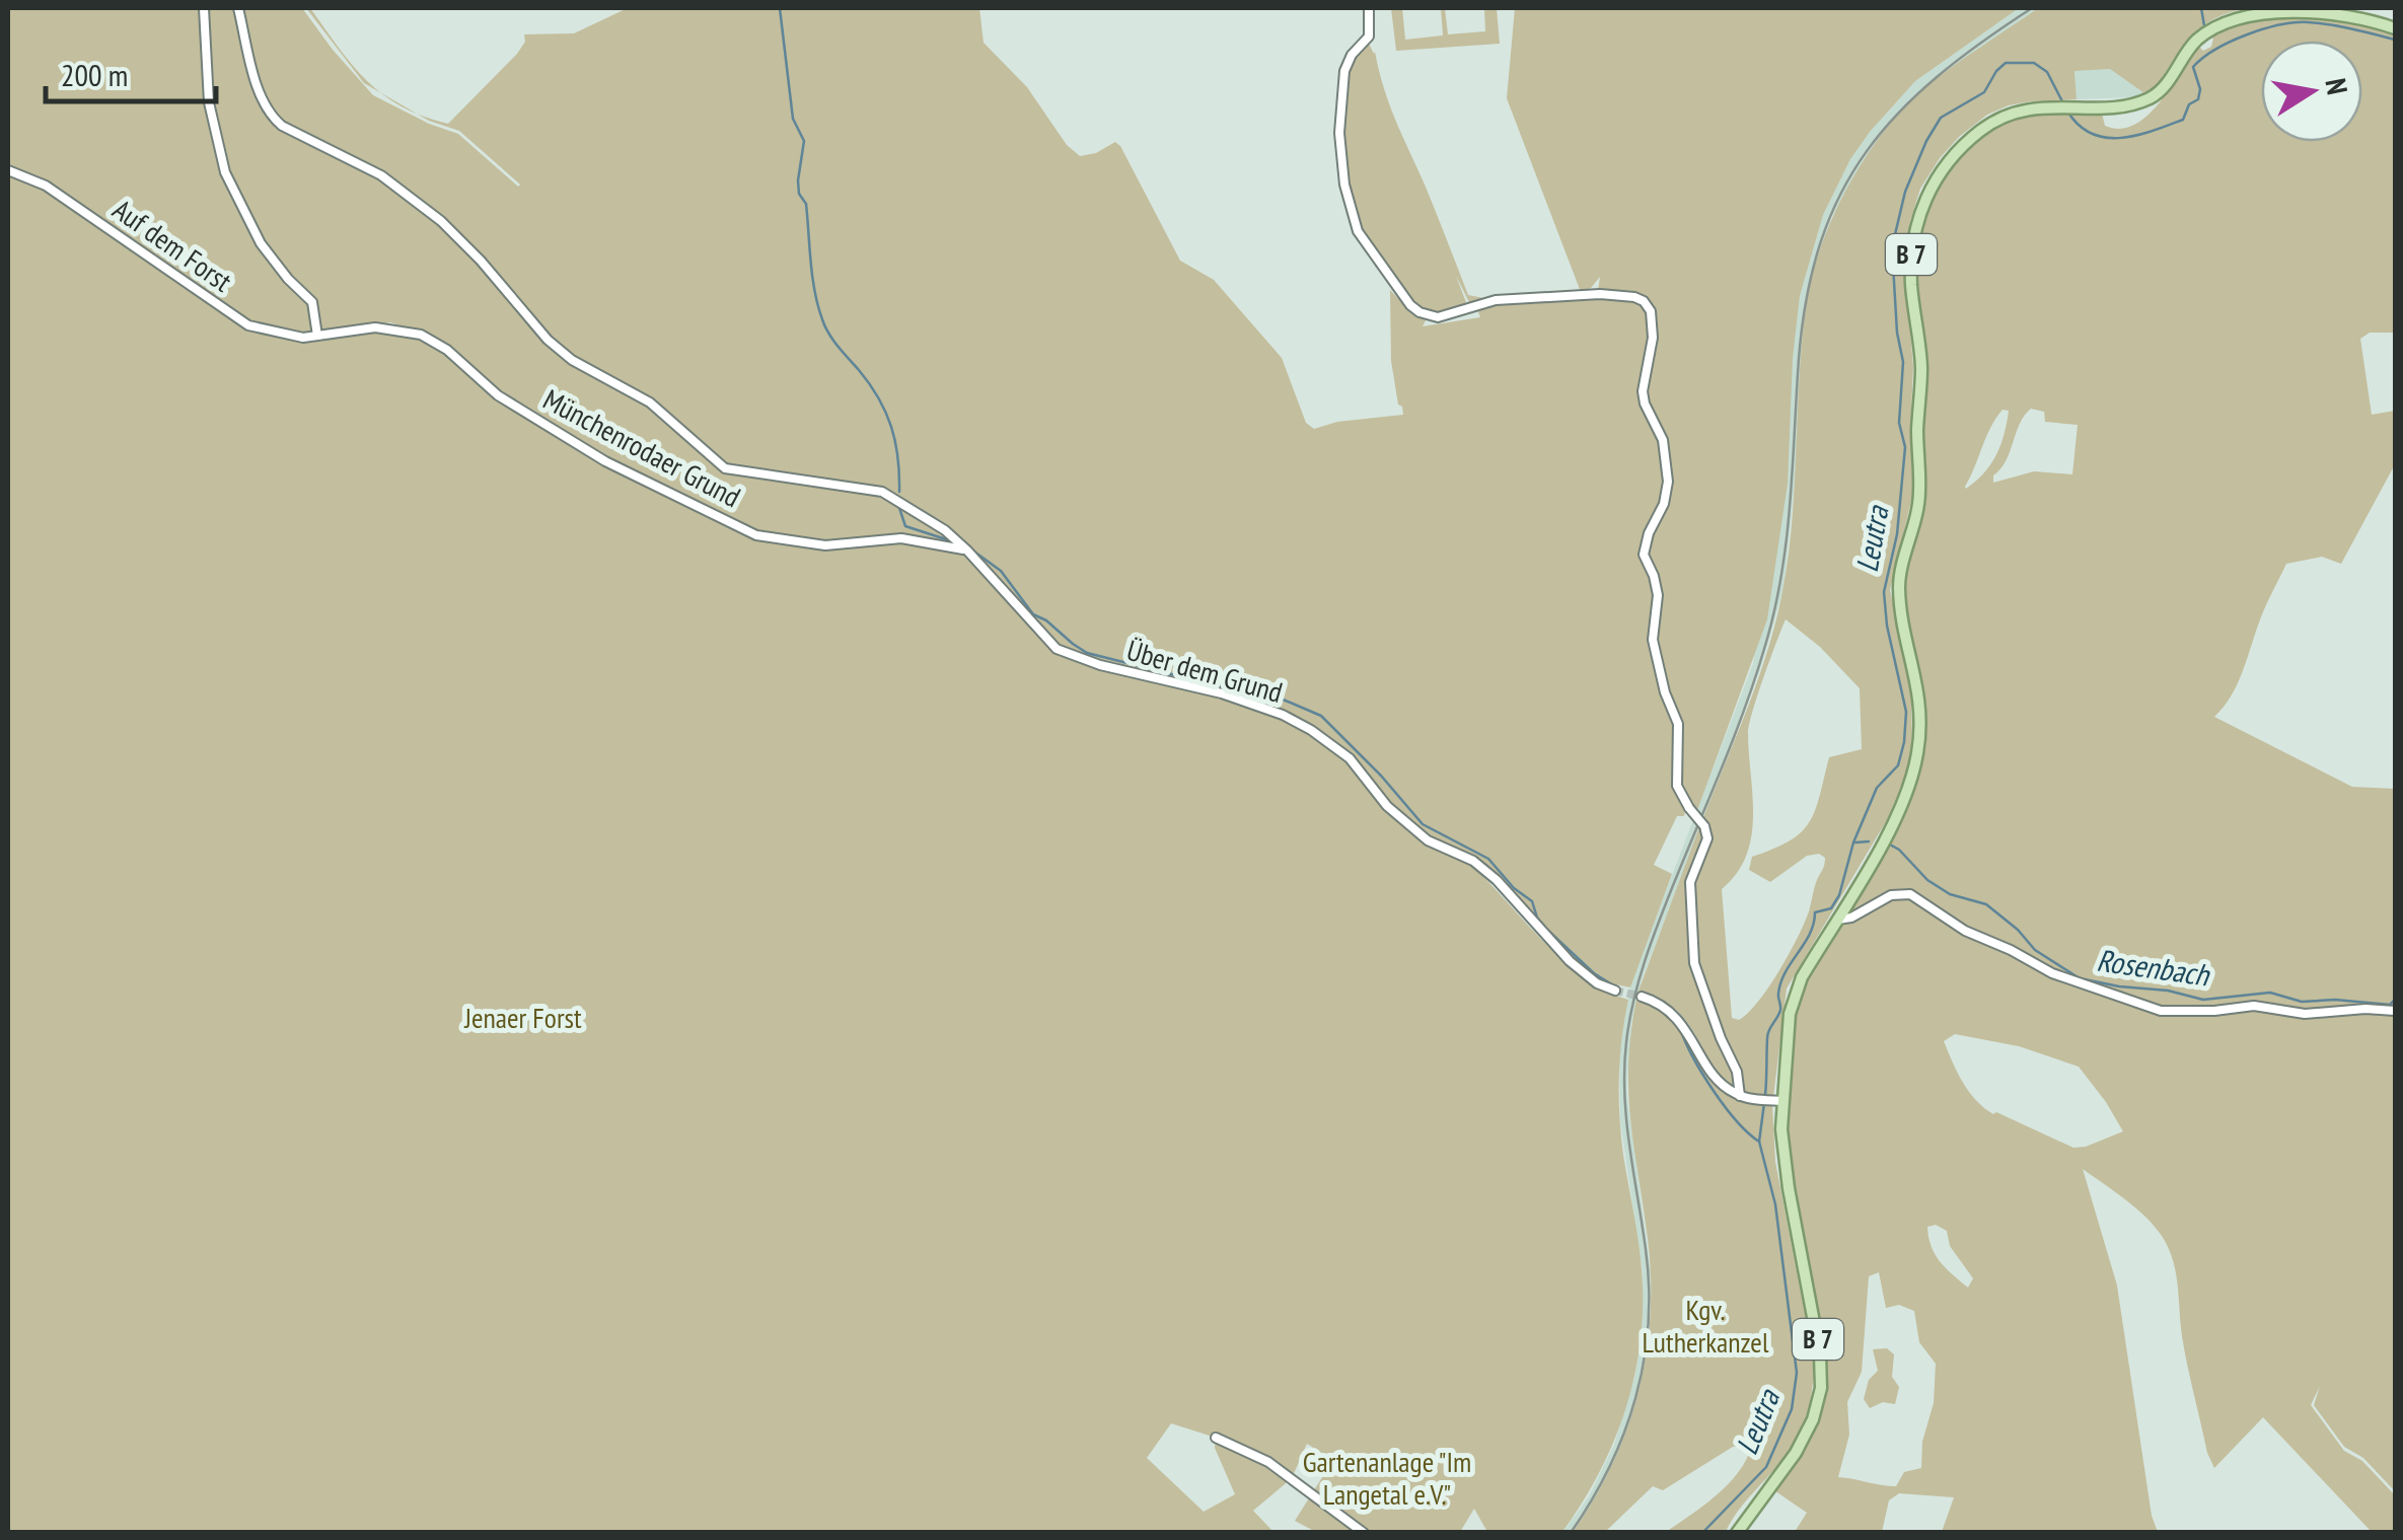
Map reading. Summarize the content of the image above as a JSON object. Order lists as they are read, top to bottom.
{
  "streets": {
    "main road": ["B 7"],
    "street": ["Auf dem Forst", "Münchenrodaer Grund", "Über dem Grund"]
  },
  "crossings": [
    ["Auf dem Forst", "Münchenrodaer Grund"],
    ["Münchenrodaer Grund", "Über dem Grund"]
  ],
  "water": ["Leutra", "Rosenbach"],
  "parks": ["Jenaer Forst", "Kgv. Lutherkanzel", "Gartenanlage \"Im Langetal e.V.\""],
  "scale_bar": "200 m",
  "north": "right"
}
